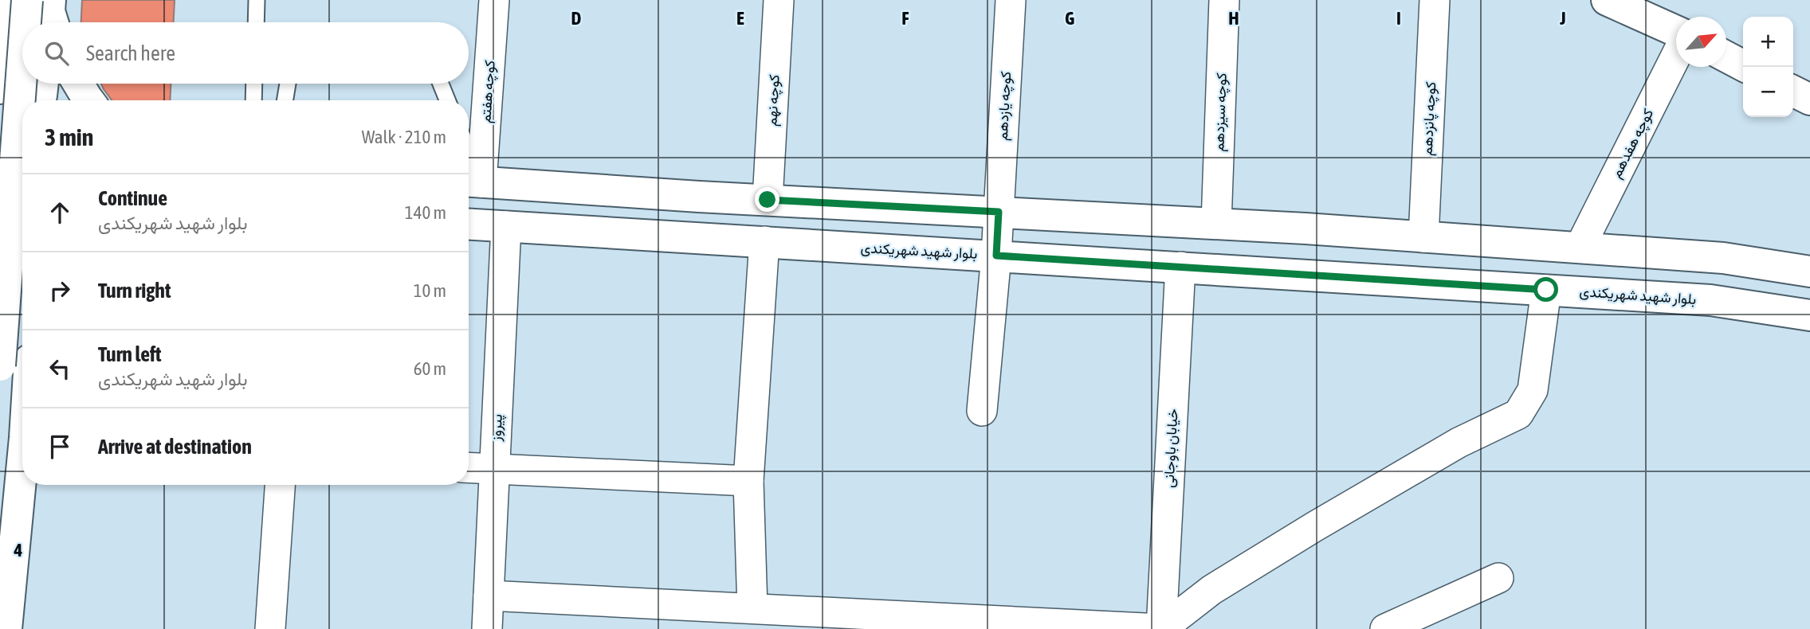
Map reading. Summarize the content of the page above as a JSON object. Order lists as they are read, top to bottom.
{
  "streets": {
    "main road": ["بلوار شهید شهریکندی"],
    "street": [
      "کوچه هفتم",
      "کوچه نهم",
      "کوچه یازدهم",
      "کوچه سیزدهم",
      "کوچه پانزدهم",
      "کوچه هفدهم",
      "پیروز",
      "خیابان باوجانی"
    ]
  },
  "crossings": [
    ["کوچه یازدهم", "بلوار شهید شهریکندی"],
    ["بلوار شهید شهریکندی", "پیروز"],
    ["بلوار شهید شهریکندی", "خیابان باوجانی"]
  ],
  "north": "top right",
  "page": {
    "map_buttons": ["+", "−"],
    "search": "Search here",
    "heading": ["3 min", "Walk · 210 m"],
    "list": [
      ["Continue", "بلوار شهید شهریکندی", "140 m"],
      ["Turn right", "10 m"],
      ["Turn left", "بلوار شهید شهریکندی", "60 m"],
      "Arrive at destination"
    ]
  },
  "grid": {
    "columns": [
      "D",
      "E",
      "F",
      "G",
      "H",
      "I",
      "J"
    ],
    "rows": ["4"]
  }
}
